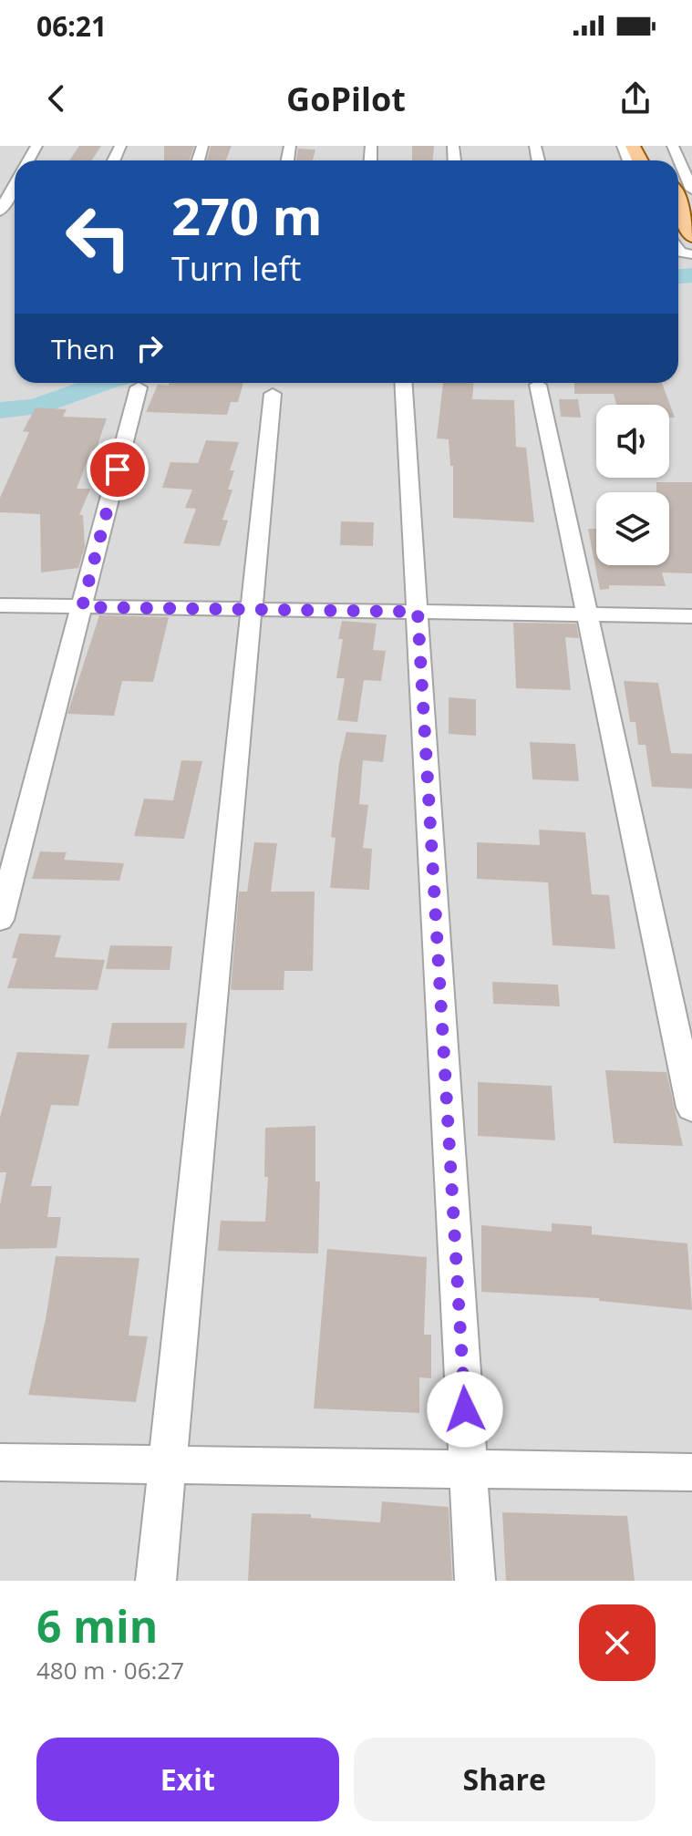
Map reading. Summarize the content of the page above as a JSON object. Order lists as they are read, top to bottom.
{
  "page": {
    "status": "06:21",
    "header": "GoPilot",
    "turn": ["270 m", "Turn left"],
    "then": "Then",
    "heading": ["6 min", "480 m · 06:27"],
    "buttons": ["Exit", "Share"]
  }
}
